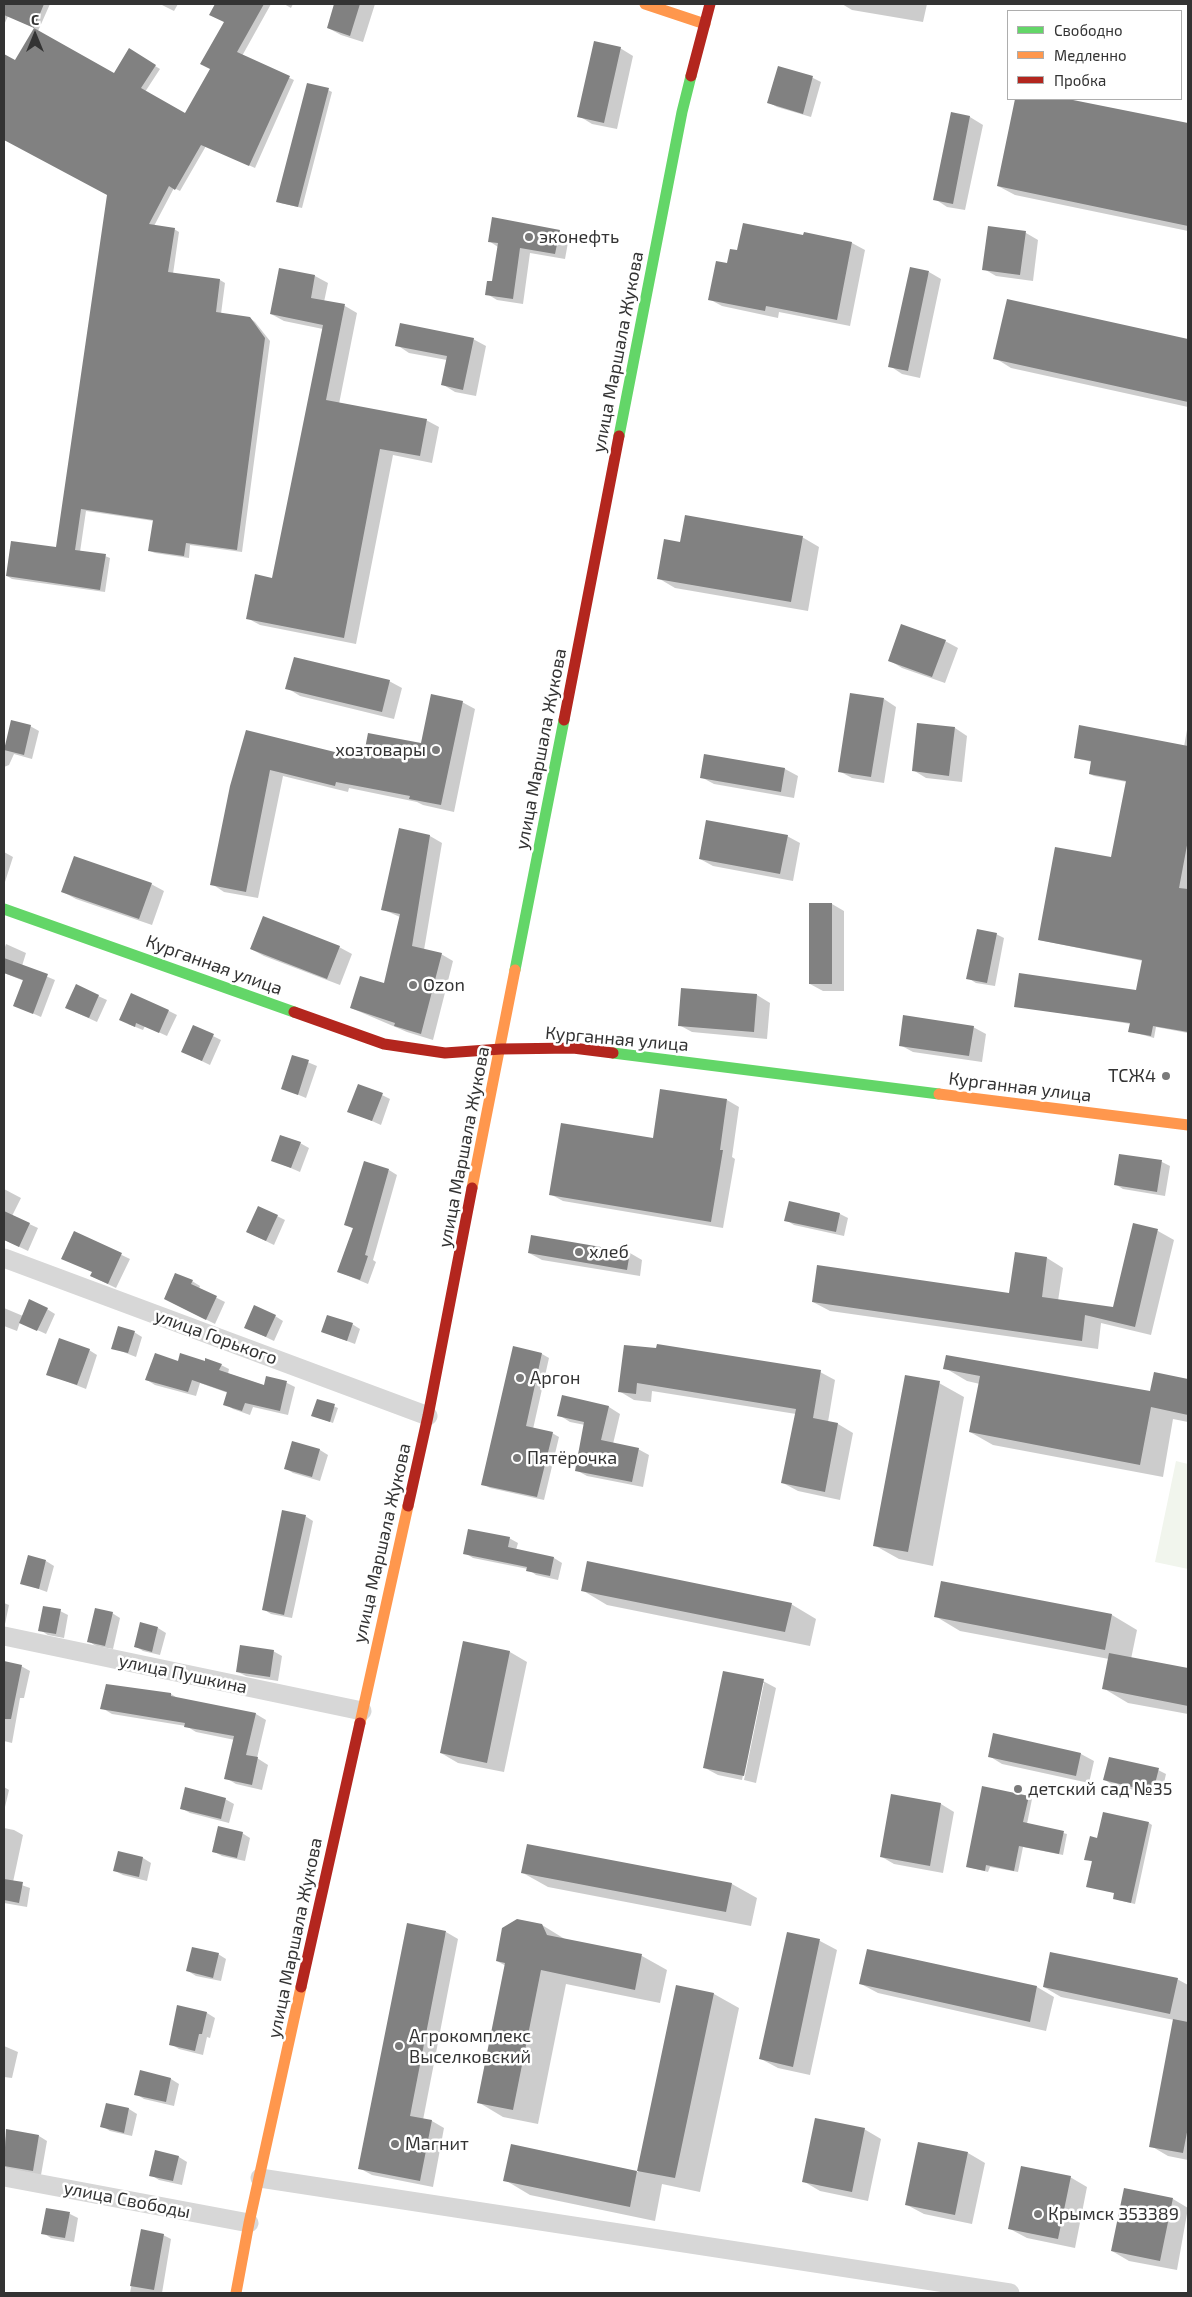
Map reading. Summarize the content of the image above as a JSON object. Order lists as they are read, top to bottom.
{
  "streets": {
    "main road": ["улица Маршала Жукова", "Курганная улица"],
    "street": ["улица Горького", "улица Пушкина", "улица Свободы"]
  },
  "crossings": [
    ["улица Маршала Жукова", "Курганная улица"],
    ["улица Маршала Жукова", "улица Горького"],
    ["улица Маршала Жукова", "улица Пушкина"],
    ["улица Маршала Жукова", "улица Свободы"]
  ],
  "places": [
    "эконефть",
    "хозтовары",
    "Ozon",
    "ТСЖ4",
    "хлеб",
    "Аргон",
    "Пятёрочка",
    "детский сад №35",
    "Агрокомплекс Выселковский",
    "Магнит",
    "Крымск 353389"
  ],
  "legend": ["Свободно", "Медленно", "Пробка"],
  "north": "top"
}
